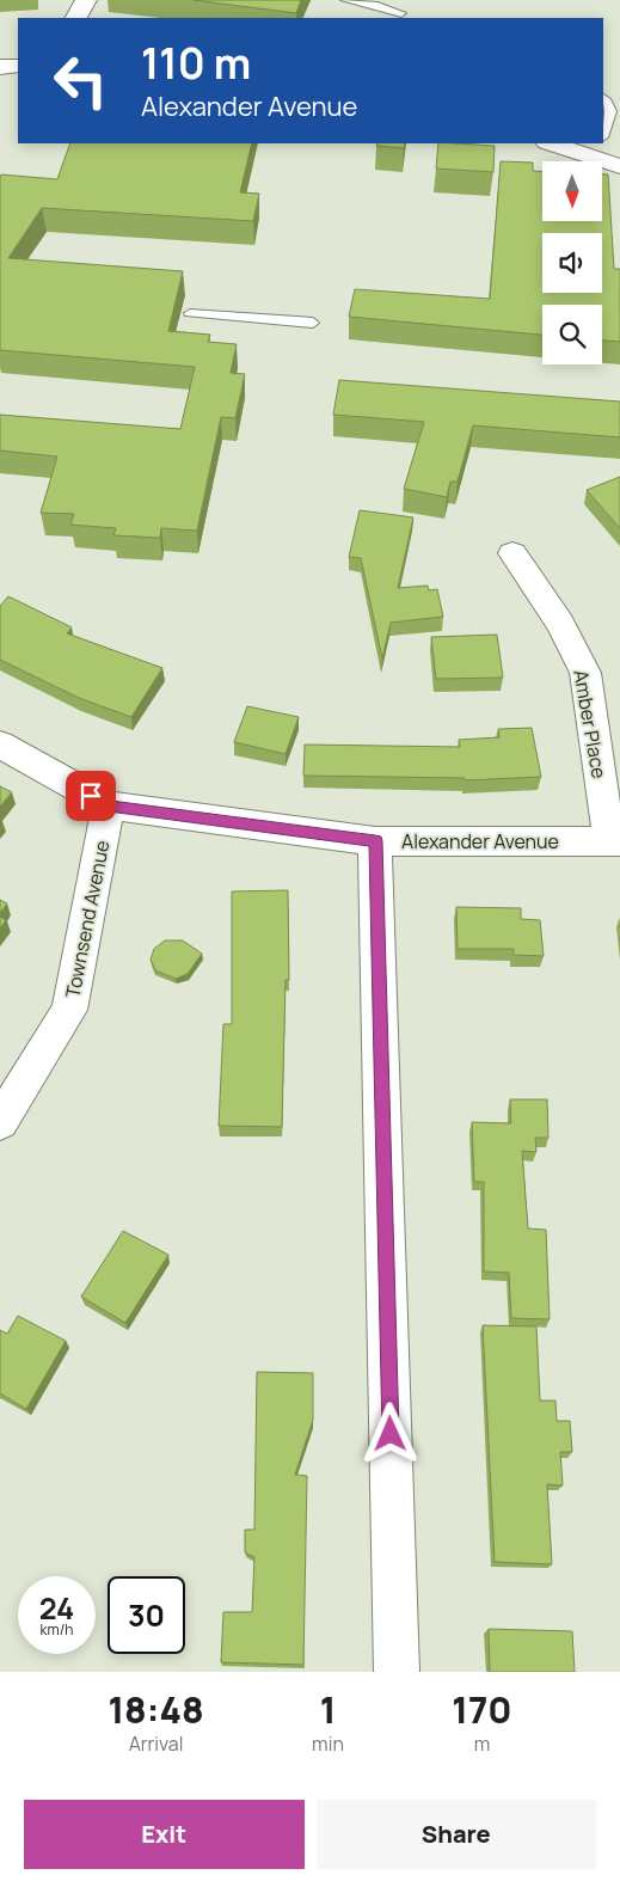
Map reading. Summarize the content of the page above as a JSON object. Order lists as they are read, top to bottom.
{
  "streets": {
    "street": ["Amber Place", "Alexander Avenue", "Townsend Avenue"]
  },
  "crossings": [
    ["Amber Place", "Alexander Avenue"],
    ["Alexander Avenue", "Townsend Avenue"]
  ],
  "north": "bottom",
  "page": {
    "turn": ["110 m", "Alexander Avenue"],
    "speed": "24 km/h",
    "limit": "30",
    "eta": [
      "18:48",
      "Arrival",
      "1",
      "min",
      "170",
      "m"
    ],
    "buttons": ["Exit", "Share"]
  }
}
